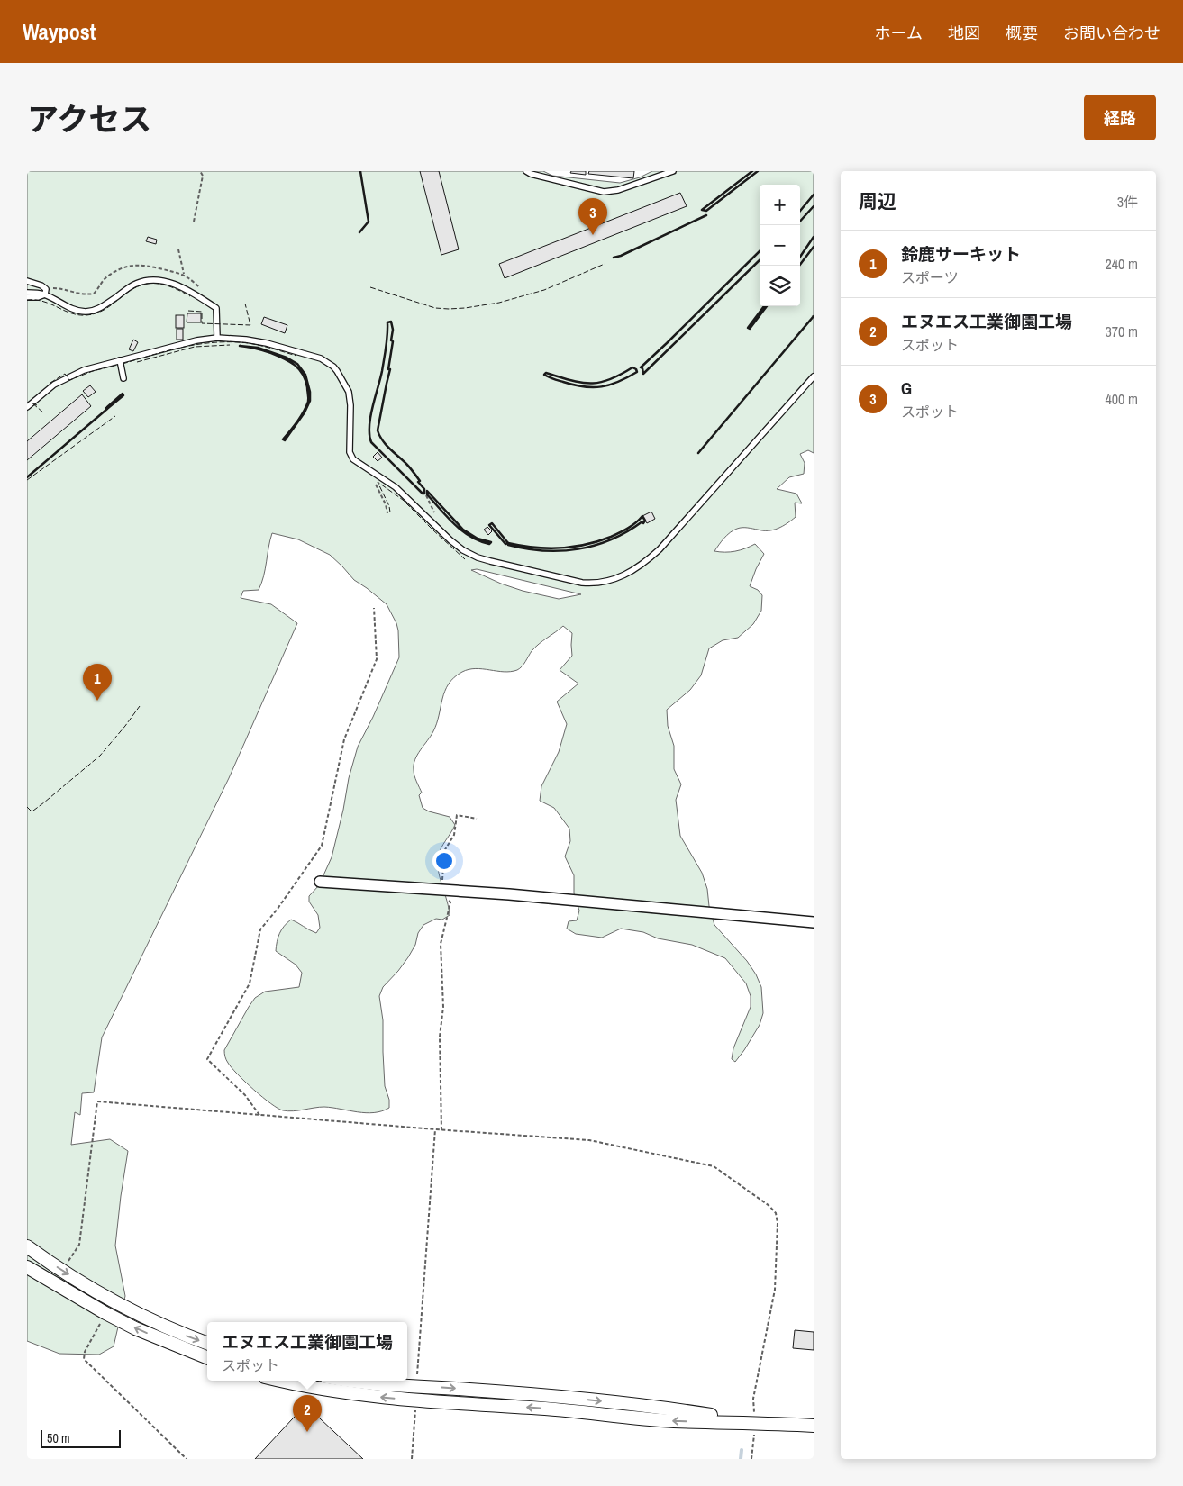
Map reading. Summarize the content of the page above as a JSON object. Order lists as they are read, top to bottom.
{
  "scale_bar": "50 m",
  "page": {
    "header": "Waypost",
    "nav": [
      "ホーム",
      "地図",
      "概要",
      "お問い合わせ"
    ],
    "title": "アクセス",
    "buttons": "経路",
    "heading": ["周辺", "3件"],
    "map_buttons": ["+", "−"],
    "pins": ["3", "1", "2"],
    "list": [
      {
        "mark": "1",
        "name": "鈴鹿サーキット",
        "note": "スポーツ",
        "value": "240 m"
      },
      {
        "mark": "2",
        "name": "エヌエス工業御園工場",
        "note": "スポット",
        "value": "370 m"
      },
      {
        "mark": "3",
        "name": "G",
        "note": "スポット",
        "value": "400 m"
      }
    ],
    "popup": ["エヌエス工業御園工場", "スポット"],
    "scale": "50 m"
  }
}
